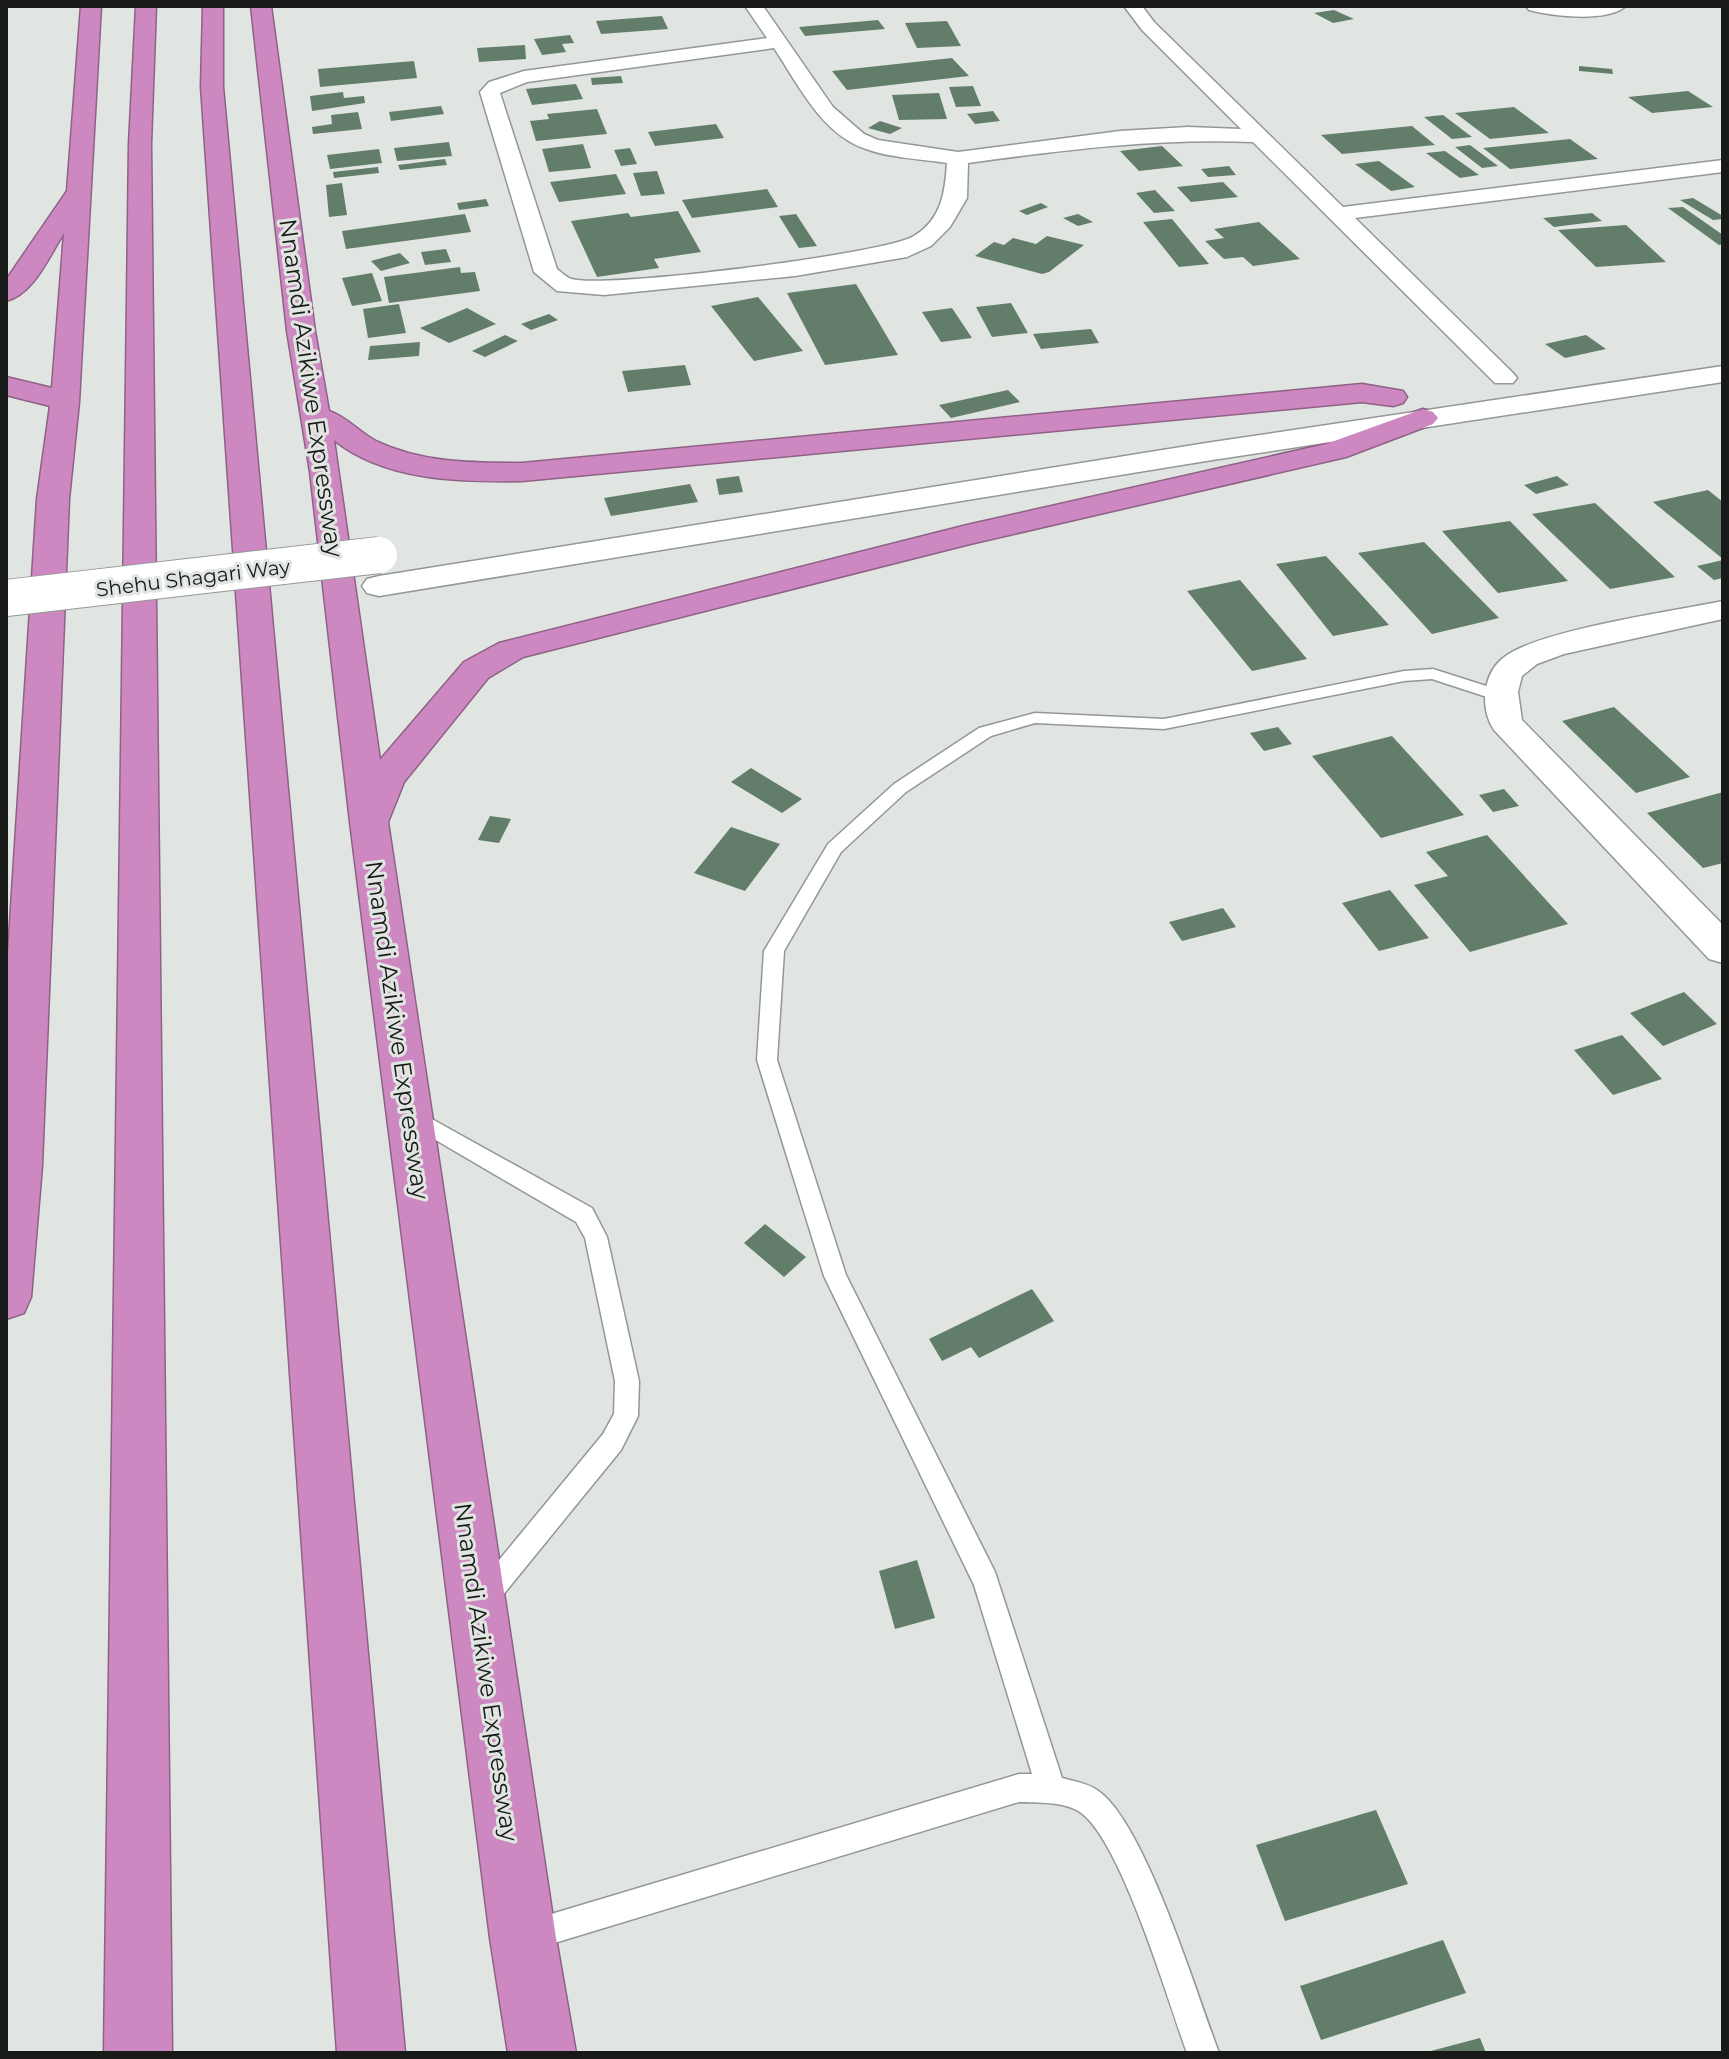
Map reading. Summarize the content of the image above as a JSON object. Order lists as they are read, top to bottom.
{
  "streets": {
    "highway": ["Nnamdi Azikiwe Expressway"],
    "main road": ["Shehu Shagari Way"]
  }
}
